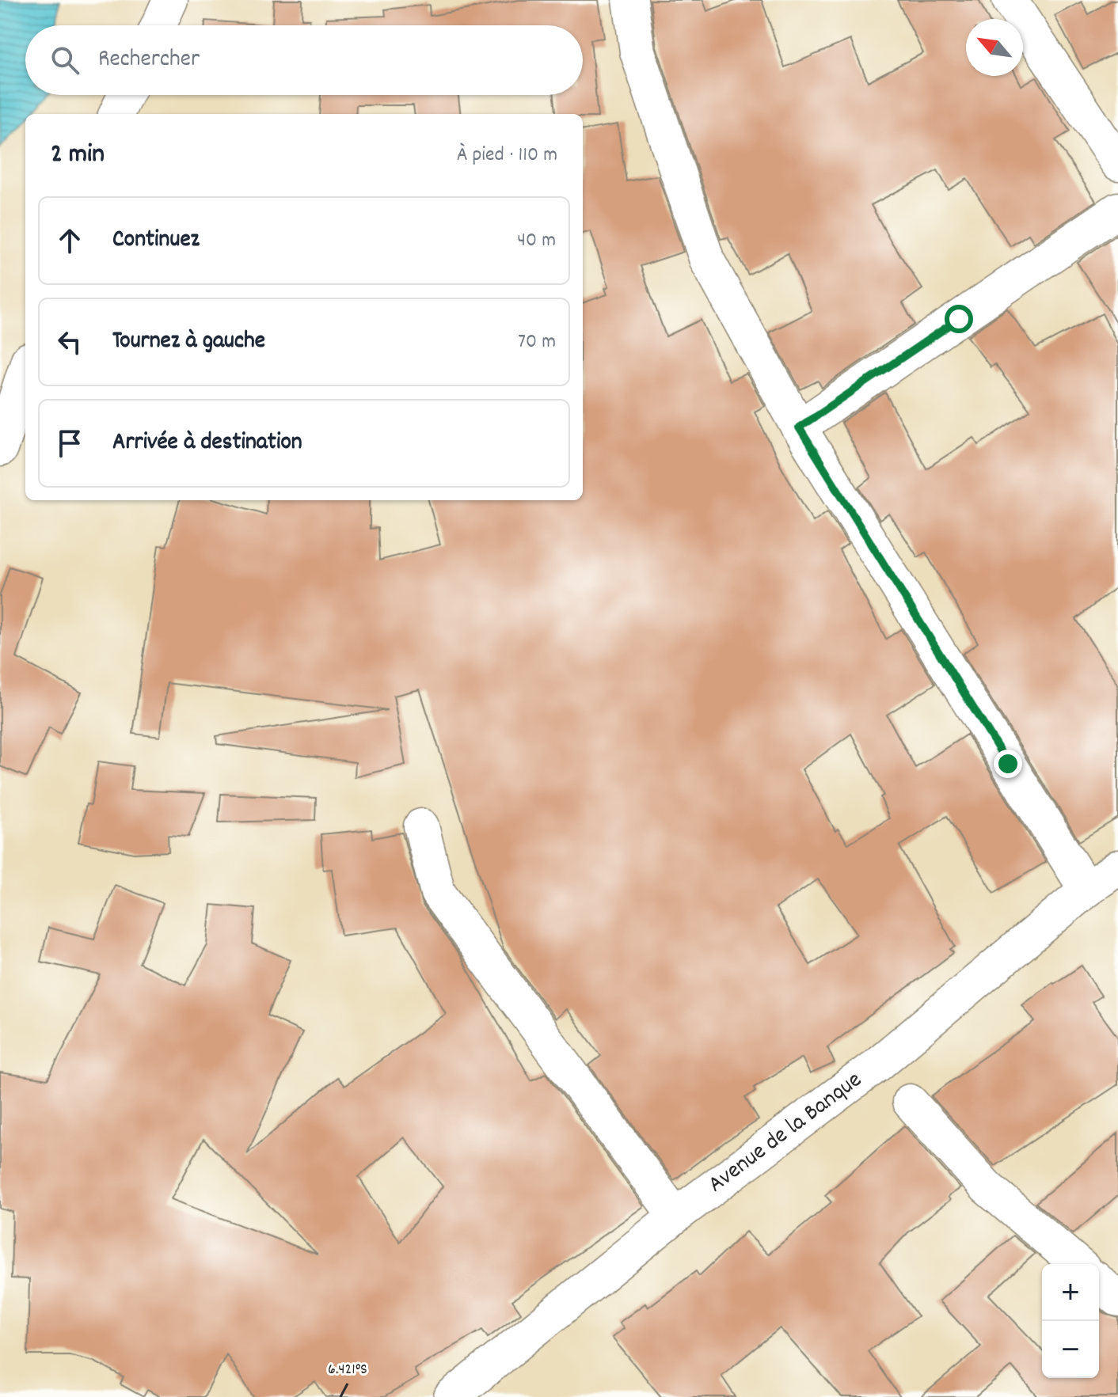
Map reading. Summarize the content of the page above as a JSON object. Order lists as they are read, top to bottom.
{
  "streets": {
    "street": ["Avenue de la Banque"]
  },
  "north": "top left",
  "page": {
    "search": "Rechercher",
    "heading": ["2 min", "À pied · 110 m"],
    "list": [
      ["Continuez", "40 m"],
      ["Tournez à gauche", "70 m"],
      "Arrivée à destination"
    ],
    "map_buttons": ["+", "−"]
  },
  "coordinates": ["6.421°S"]
}
